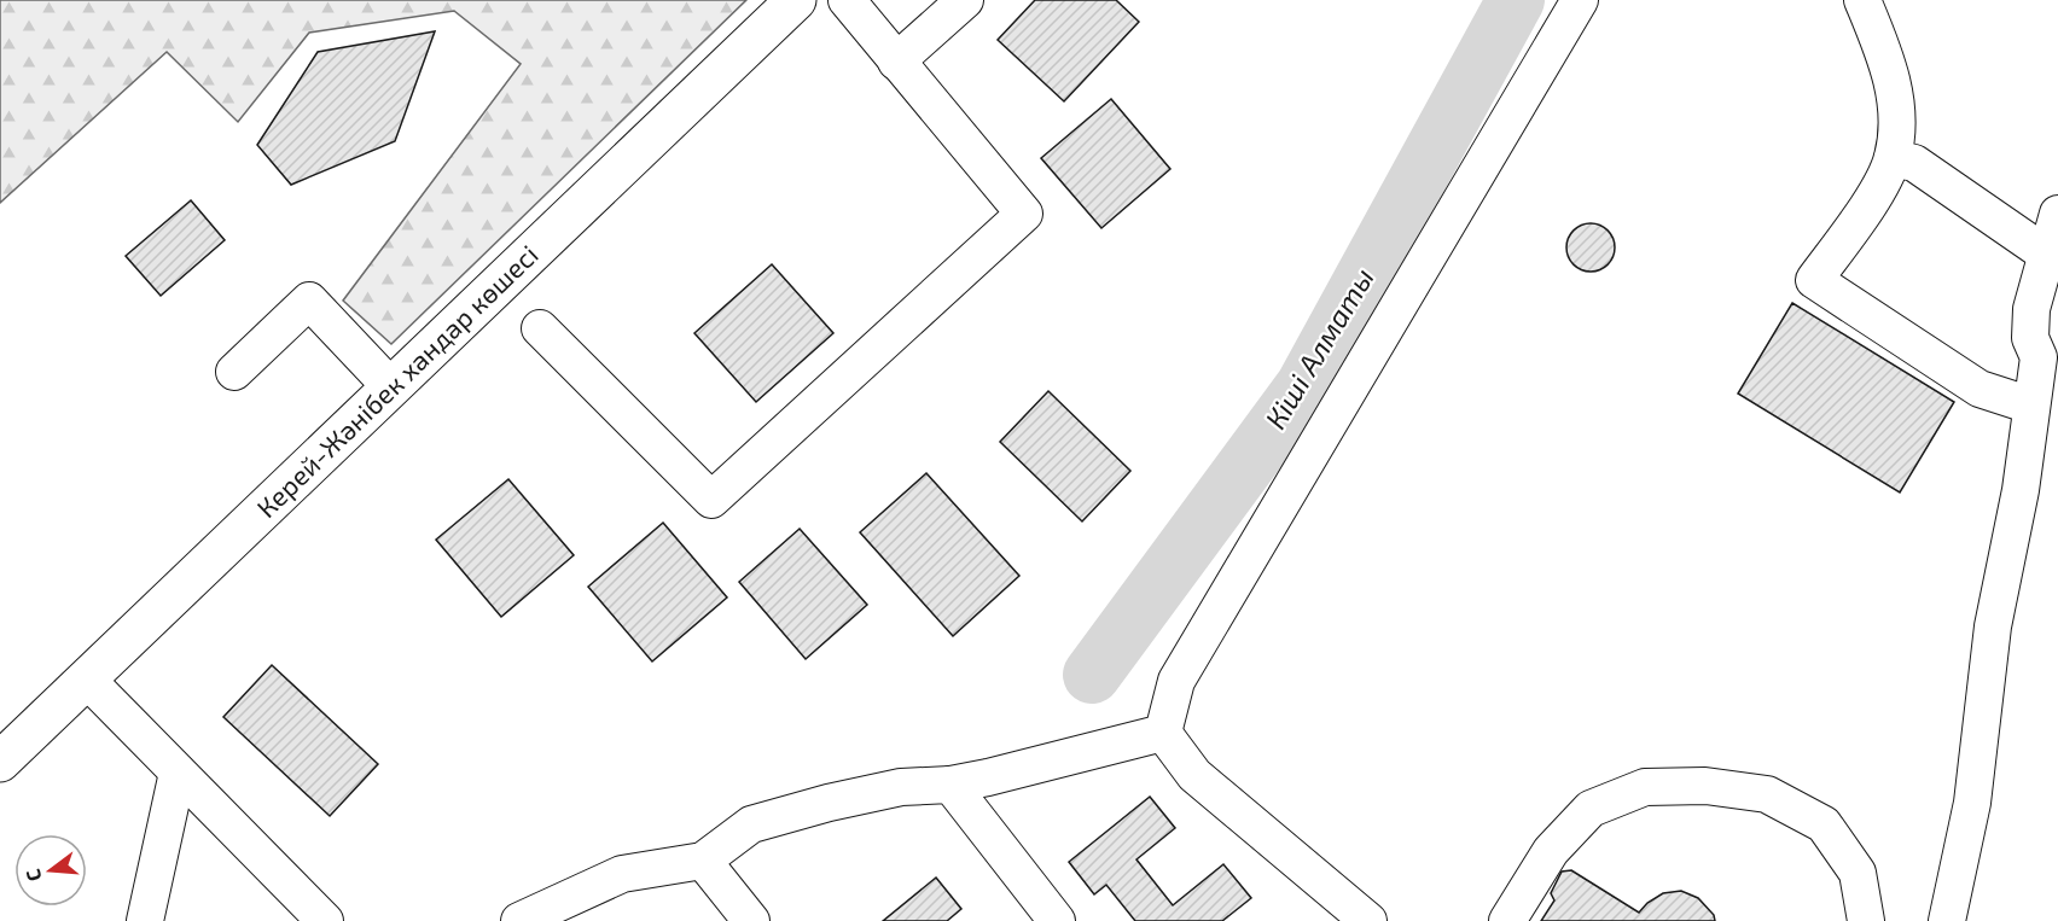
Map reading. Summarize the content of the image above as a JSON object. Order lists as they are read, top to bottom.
{
  "streets": {
    "main road": ["Керей-Жәнібек хандар көшесі"]
  },
  "water": ["Кіші Алматы"],
  "north": "left"
}
